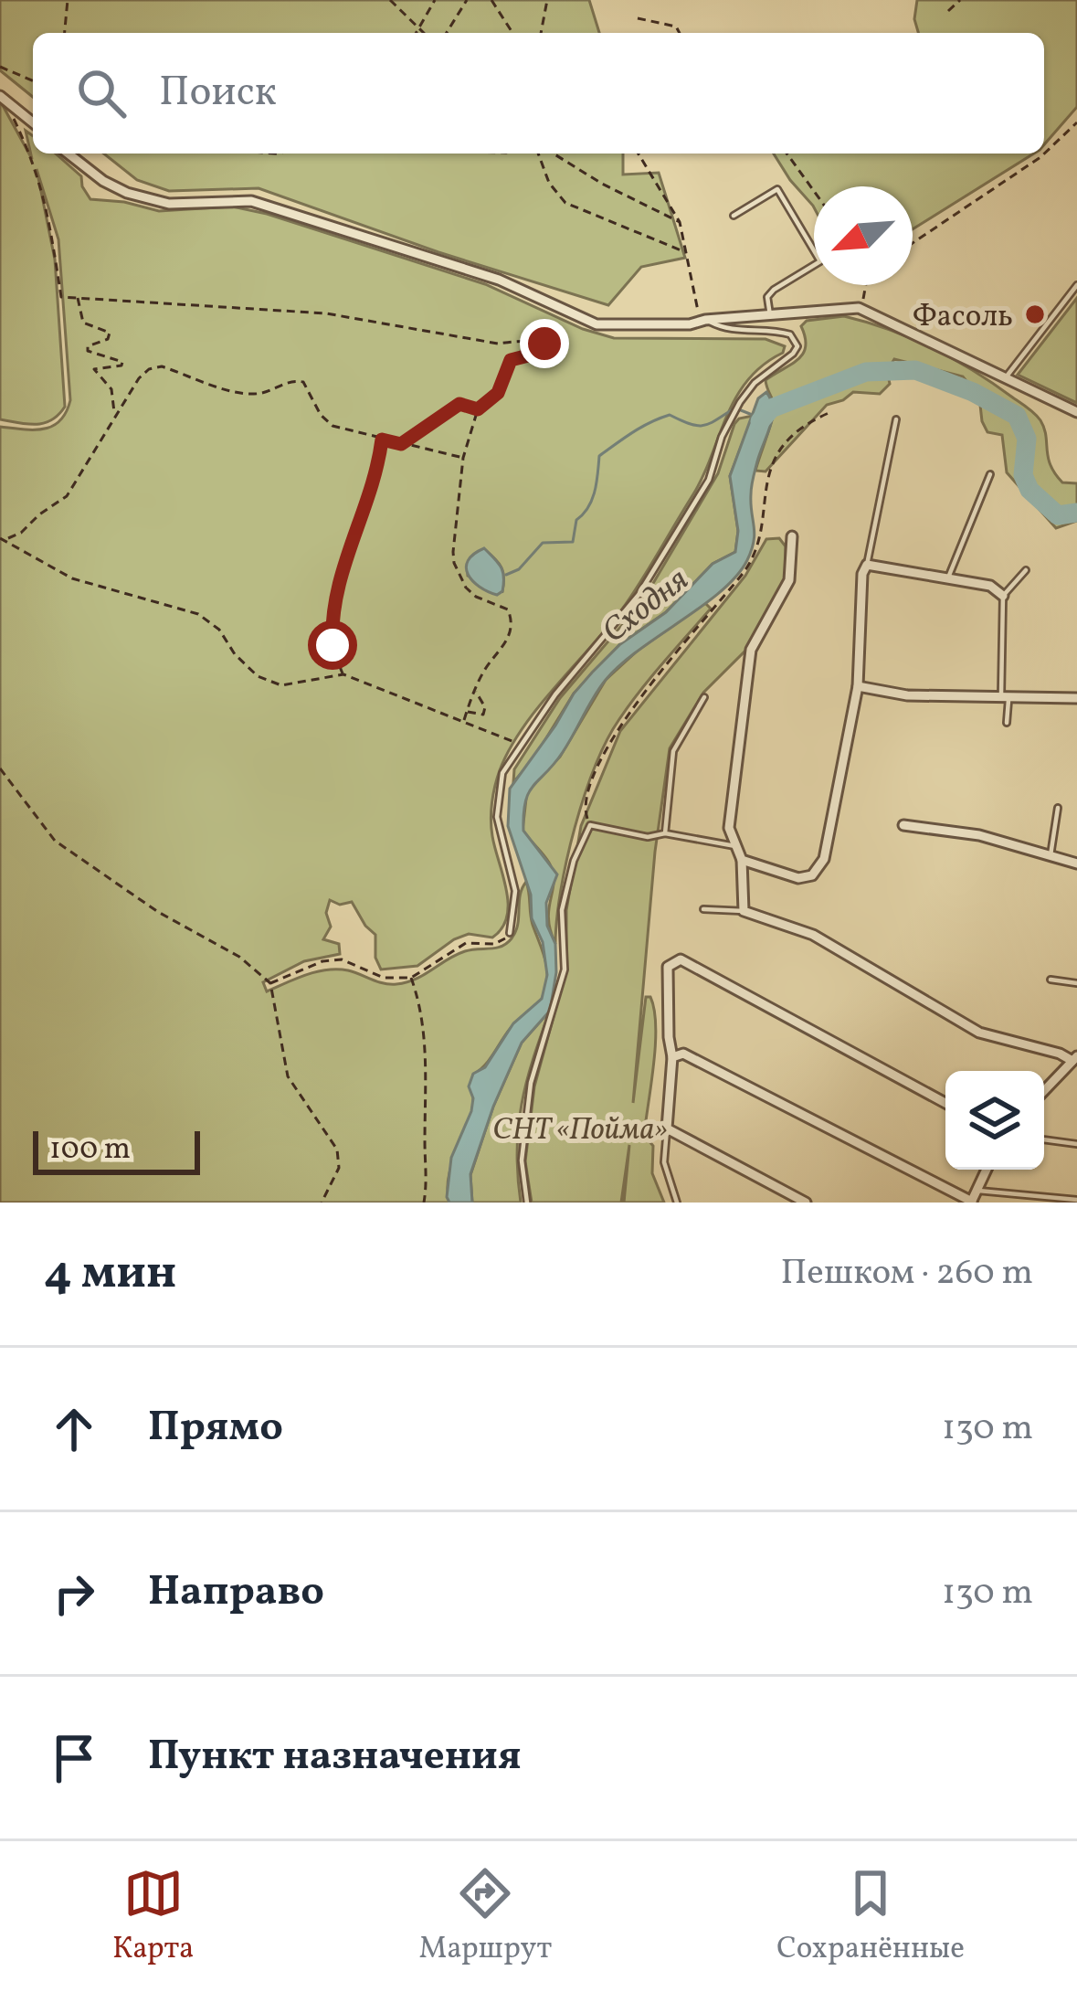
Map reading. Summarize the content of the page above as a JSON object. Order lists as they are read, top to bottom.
{
  "water": ["Сходня"],
  "parks": ["СНТ «Пойма»"],
  "places": ["Фасоль"],
  "scale_bar": "100 m",
  "north": "bottom left",
  "page": {
    "search": "Поиск",
    "scale": "100 m",
    "heading": ["4 мин", "Пешком · 260 m"],
    "list": [
      ["Прямо", "130 m"],
      ["Направо", "130 m"],
      "Пункт назначения"
    ],
    "nav": ["Карта", "Маршрут", "Сохранённые"]
  }
}
